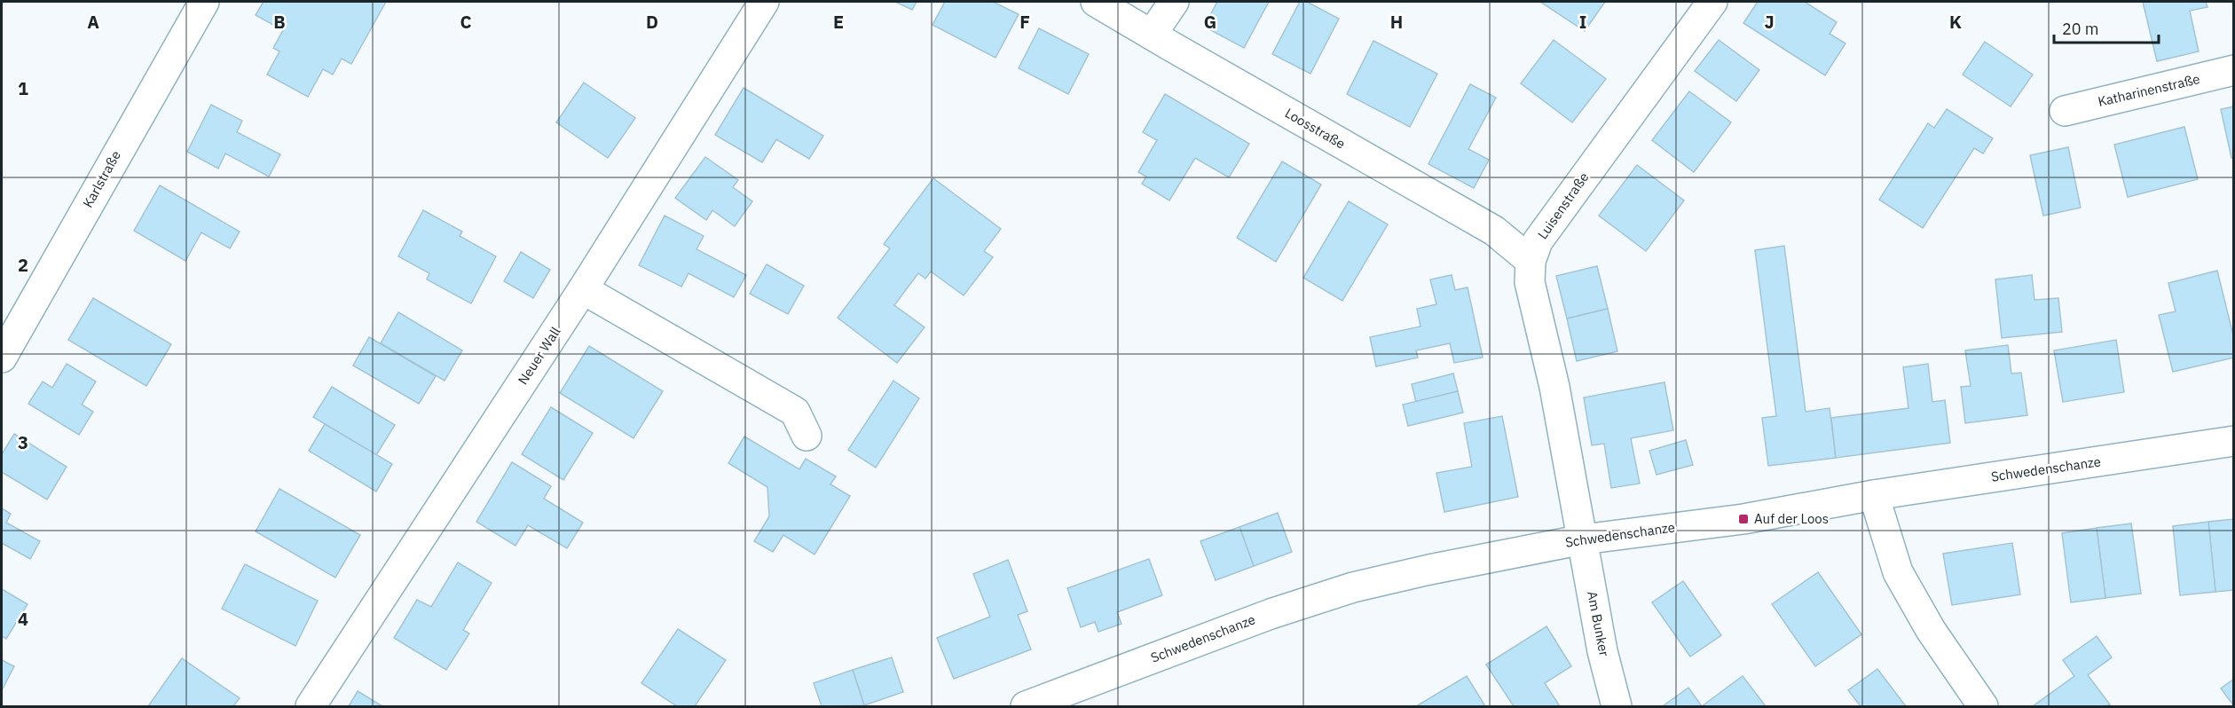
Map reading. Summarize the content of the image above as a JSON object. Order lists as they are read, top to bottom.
{
  "streets": {
    "street": [
      "Katharinenstraße",
      "Loosstraße",
      "Karlstraße",
      "Luisenstraße",
      "Neuer Wall",
      "Schwedenschanze",
      "Am Bunker"
    ]
  },
  "crossings": [
    ["Loosstraße", "Luisenstraße"],
    ["Luisenstraße", "Schwedenschanze"],
    ["Luisenstraße", "Am Bunker"],
    ["Schwedenschanze", "Am Bunker"]
  ],
  "places": {
    "transit": ["Auf der Loos"]
  },
  "scale_bar": "20 m",
  "grid": {
    "columns": [
      "A",
      "B",
      "C",
      "D",
      "E",
      "F",
      "G",
      "H",
      "I",
      "J",
      "K"
    ],
    "rows": [
      "1",
      "2",
      "3",
      "4"
    ]
  }
}
